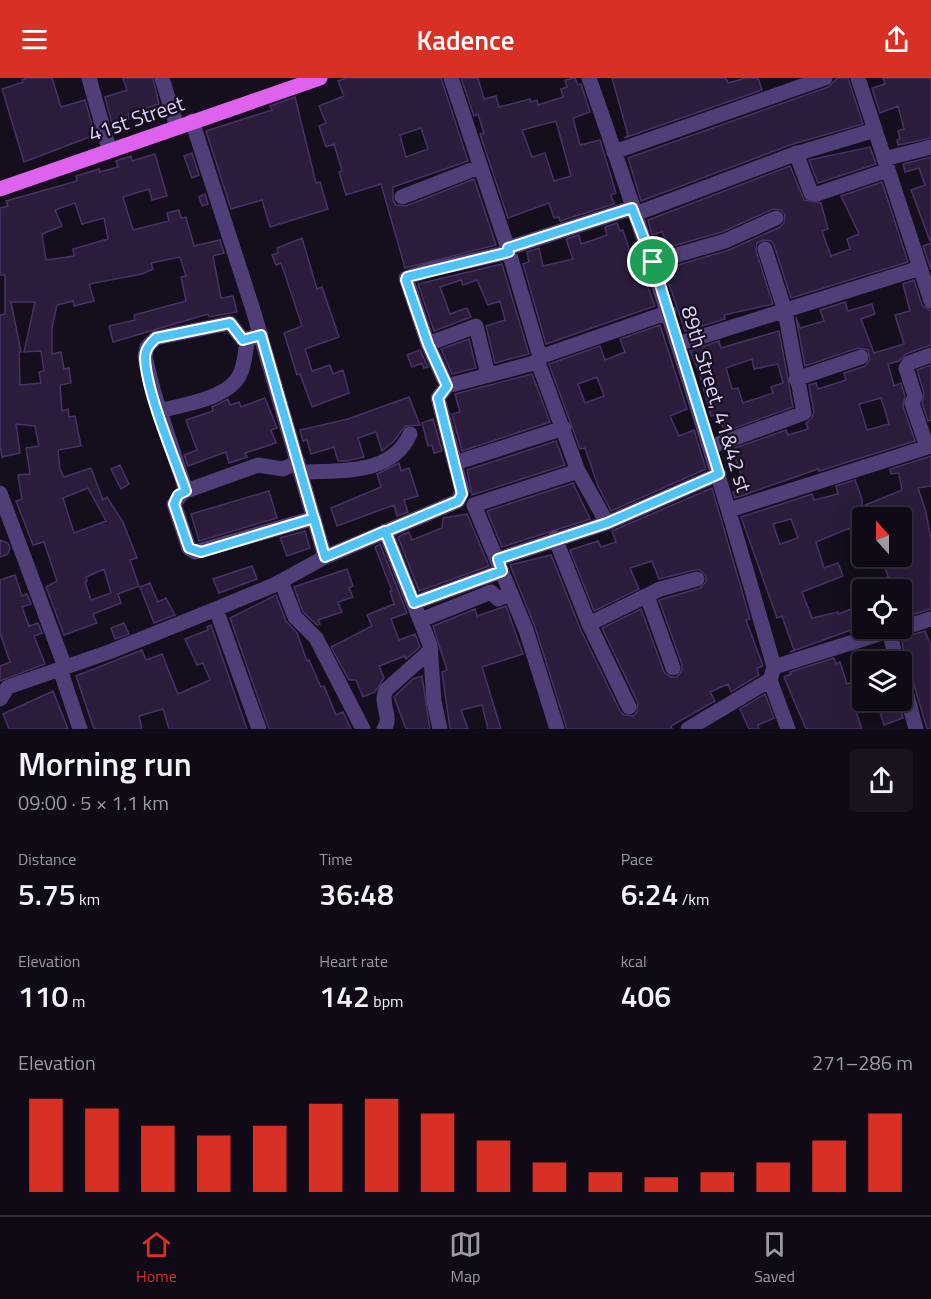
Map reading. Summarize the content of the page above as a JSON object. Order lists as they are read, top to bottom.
{
  "streets": {
    "main road": ["41st Street"],
    "street": ["89th Street, 41&42 st"]
  },
  "north": "top",
  "page": {
    "header": "Kadence",
    "heading": ["Morning run", "09:00 · 5 × 1.1 km"],
    "stats": [
      ["Distance", "5.75 km"],
      ["Time", "36:48"],
      ["Pace", "6:24 /km"],
      ["Elevation", "110 m"],
      ["Heart rate", "142 bpm"],
      ["kcal", "406"]
    ],
    "chart": ["Elevation", "271–286 m"],
    "tabs": ["Home", "Map", "Saved"]
  }
}
